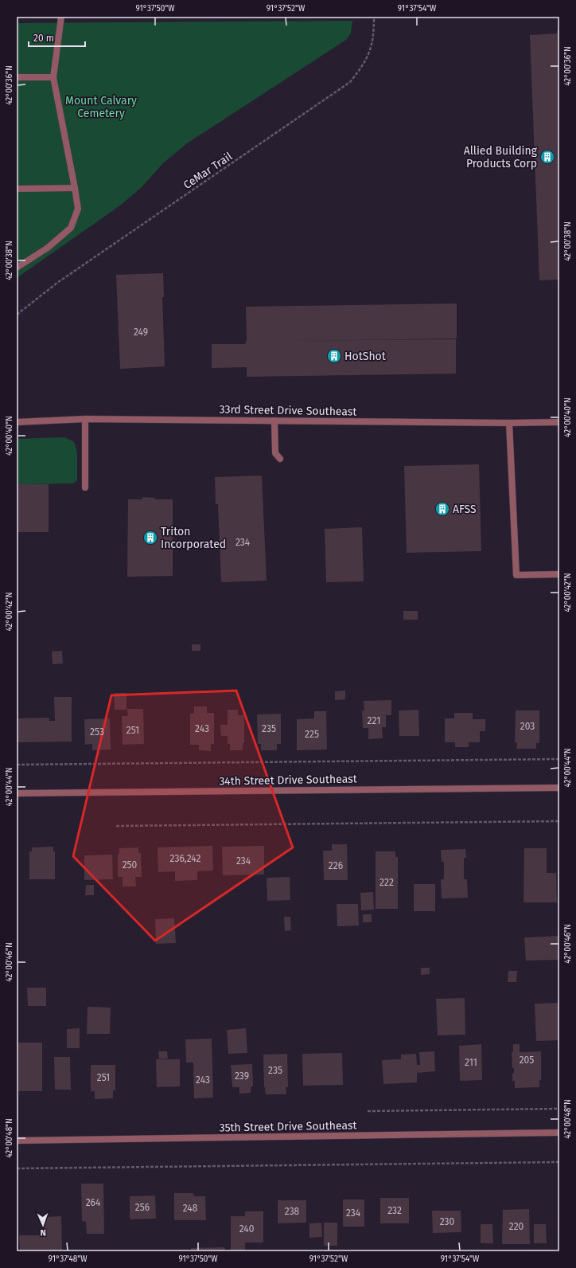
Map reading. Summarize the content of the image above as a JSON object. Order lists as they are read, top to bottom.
{
  "streets": {
    "street": ["33rd Street Drive Southeast", "34th Street Drive Southeast", "35th Street Drive Southeast"],
    "path": ["CeMar Trail"]
  },
  "parks": ["Mount Calvary Cemetery"],
  "places": {
    "building": [
      "Allied Building Products Corp",
      "HotShot",
      "AFSS",
      "Triton Incorporated"
    ]
  },
  "house_numbers": [
    "249",
    "234",
    "221",
    "203",
    "243",
    "235",
    "251",
    "253",
    "225",
    "236,242",
    "234",
    "250",
    "226",
    "222",
    "205",
    "211",
    "235",
    "239",
    "251",
    "243",
    "264",
    "256",
    "248",
    "232",
    "238",
    "234",
    "230",
    "220",
    "240"
  ],
  "scale_bar": "20 m",
  "north": "bottom",
  "coordinates": [
    "91°37'50\"W",
    "91°37'52\"W",
    "91°37'54\"W",
    "42°00'36\"N",
    "42°00'38\"N",
    "42°00'40\"N",
    "42°00'42\"N",
    "42°00'44\"N",
    "42°00'46\"N",
    "42°00'48\"N",
    "91°37'48\"W"
  ]
}
